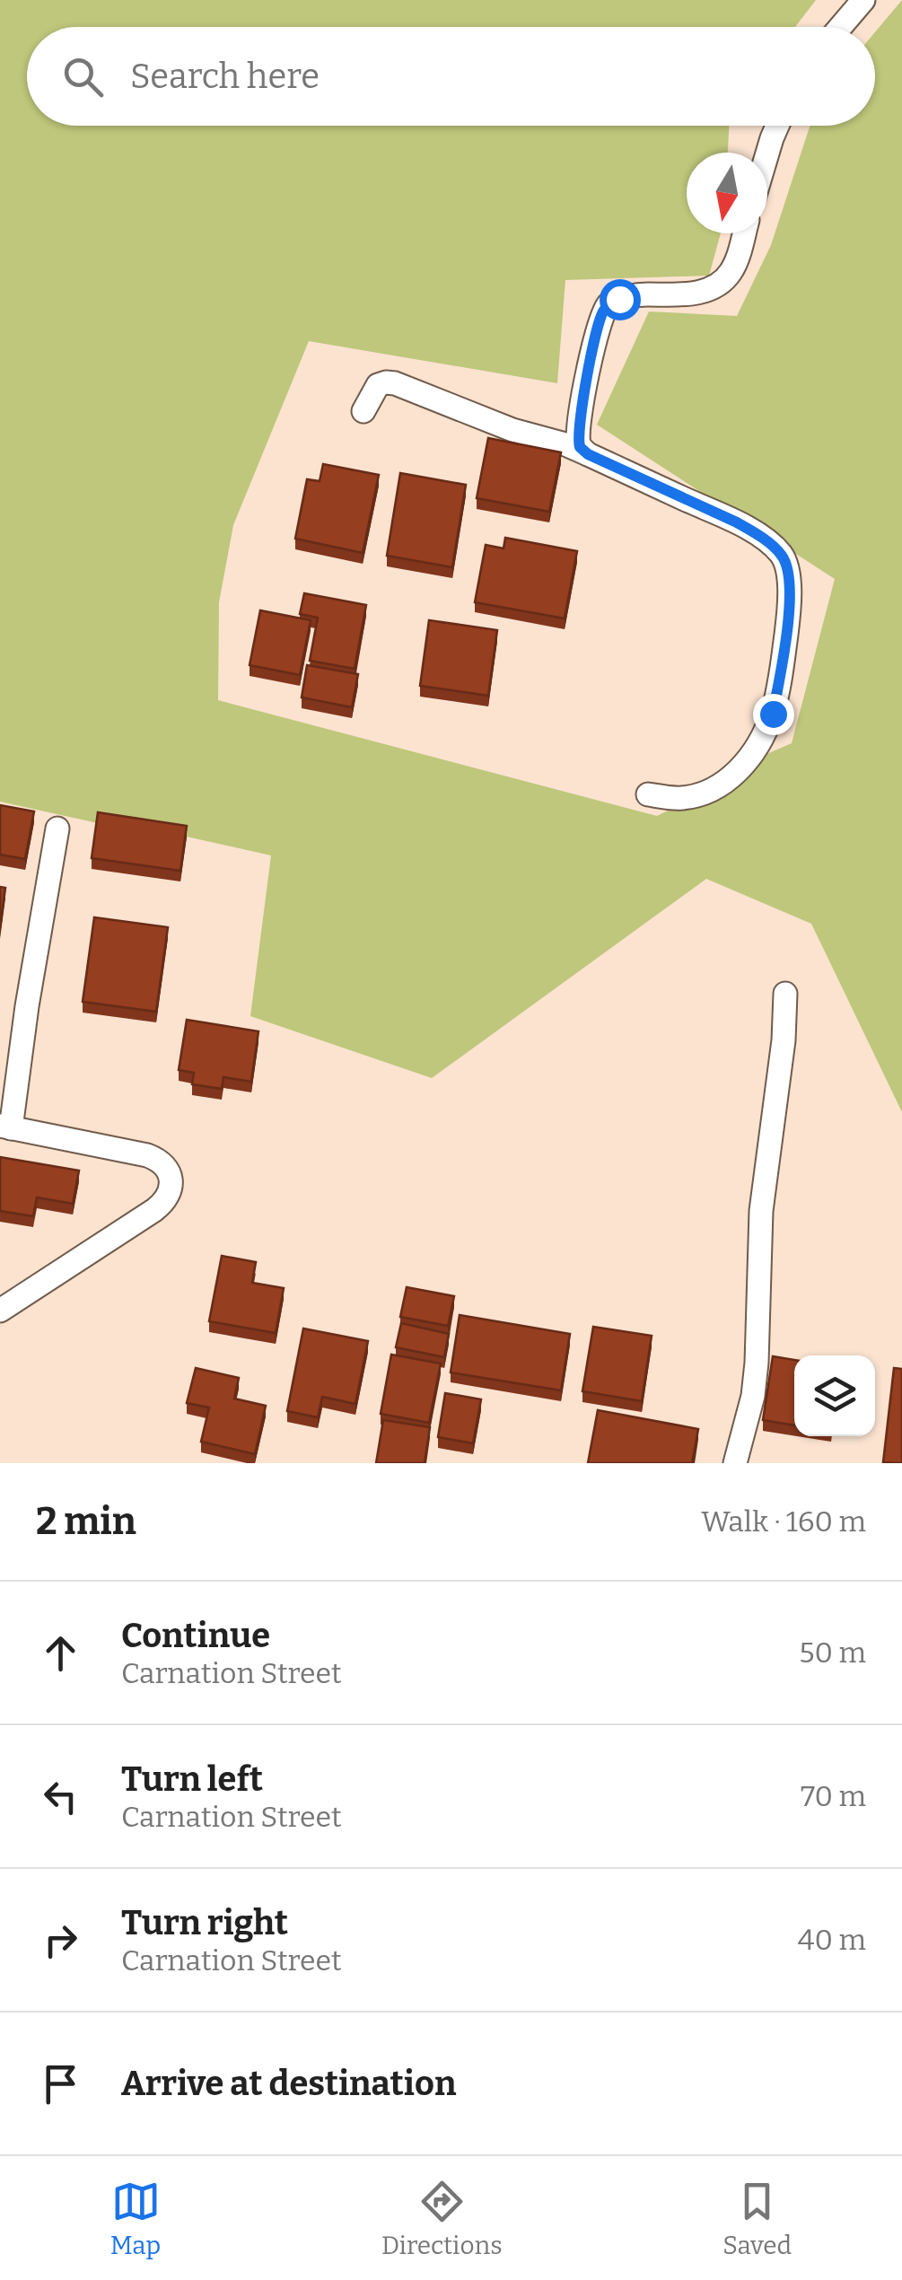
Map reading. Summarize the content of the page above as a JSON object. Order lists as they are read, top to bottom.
{
  "north": "bottom",
  "page": {
    "search": "Search here",
    "heading": ["2 min", "Walk · 160 m"],
    "list": [
      ["Continue", "Carnation Street", "50 m"],
      ["Turn left", "Carnation Street", "70 m"],
      ["Turn right", "Carnation Street", "40 m"],
      "Arrive at destination"
    ],
    "nav": ["Map", "Directions", "Saved"]
  }
}
